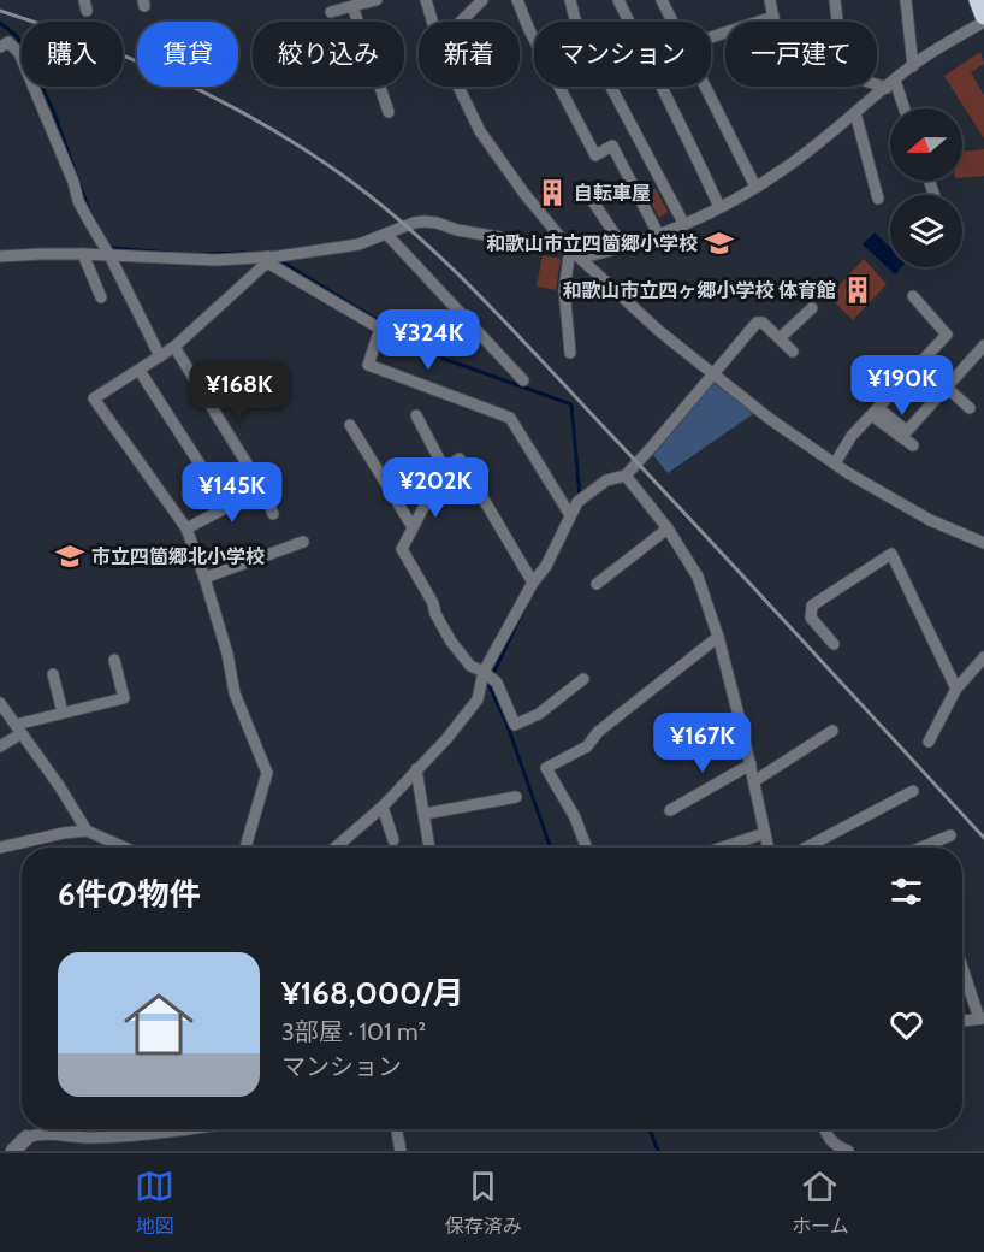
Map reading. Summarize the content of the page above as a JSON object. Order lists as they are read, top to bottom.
{
  "places": {
    "building": ["自転車屋", "和歌山市立四ヶ郷小学校 体育館"],
    "school or university": ["和歌山市立四箇郷小学校", "市立四箇郷北小学校"]
  },
  "north": "left",
  "page": {
    "chip": [
      "購入",
      "賃貸",
      "絞り込み",
      "新着",
      "マンション",
      "一戸建て"
    ],
    "price": [
      "¥324K",
      "¥190K",
      "¥168K",
      "¥202K",
      "¥145K",
      "¥167K"
    ],
    "heading": "6件の物件",
    "list": [
      {
        "name": "¥168,000/月",
        "note": "3部屋 · 101 m² · マンション"
      }
    ],
    "tabs": ["地図", "保存済み", "ホーム"]
  }
}
